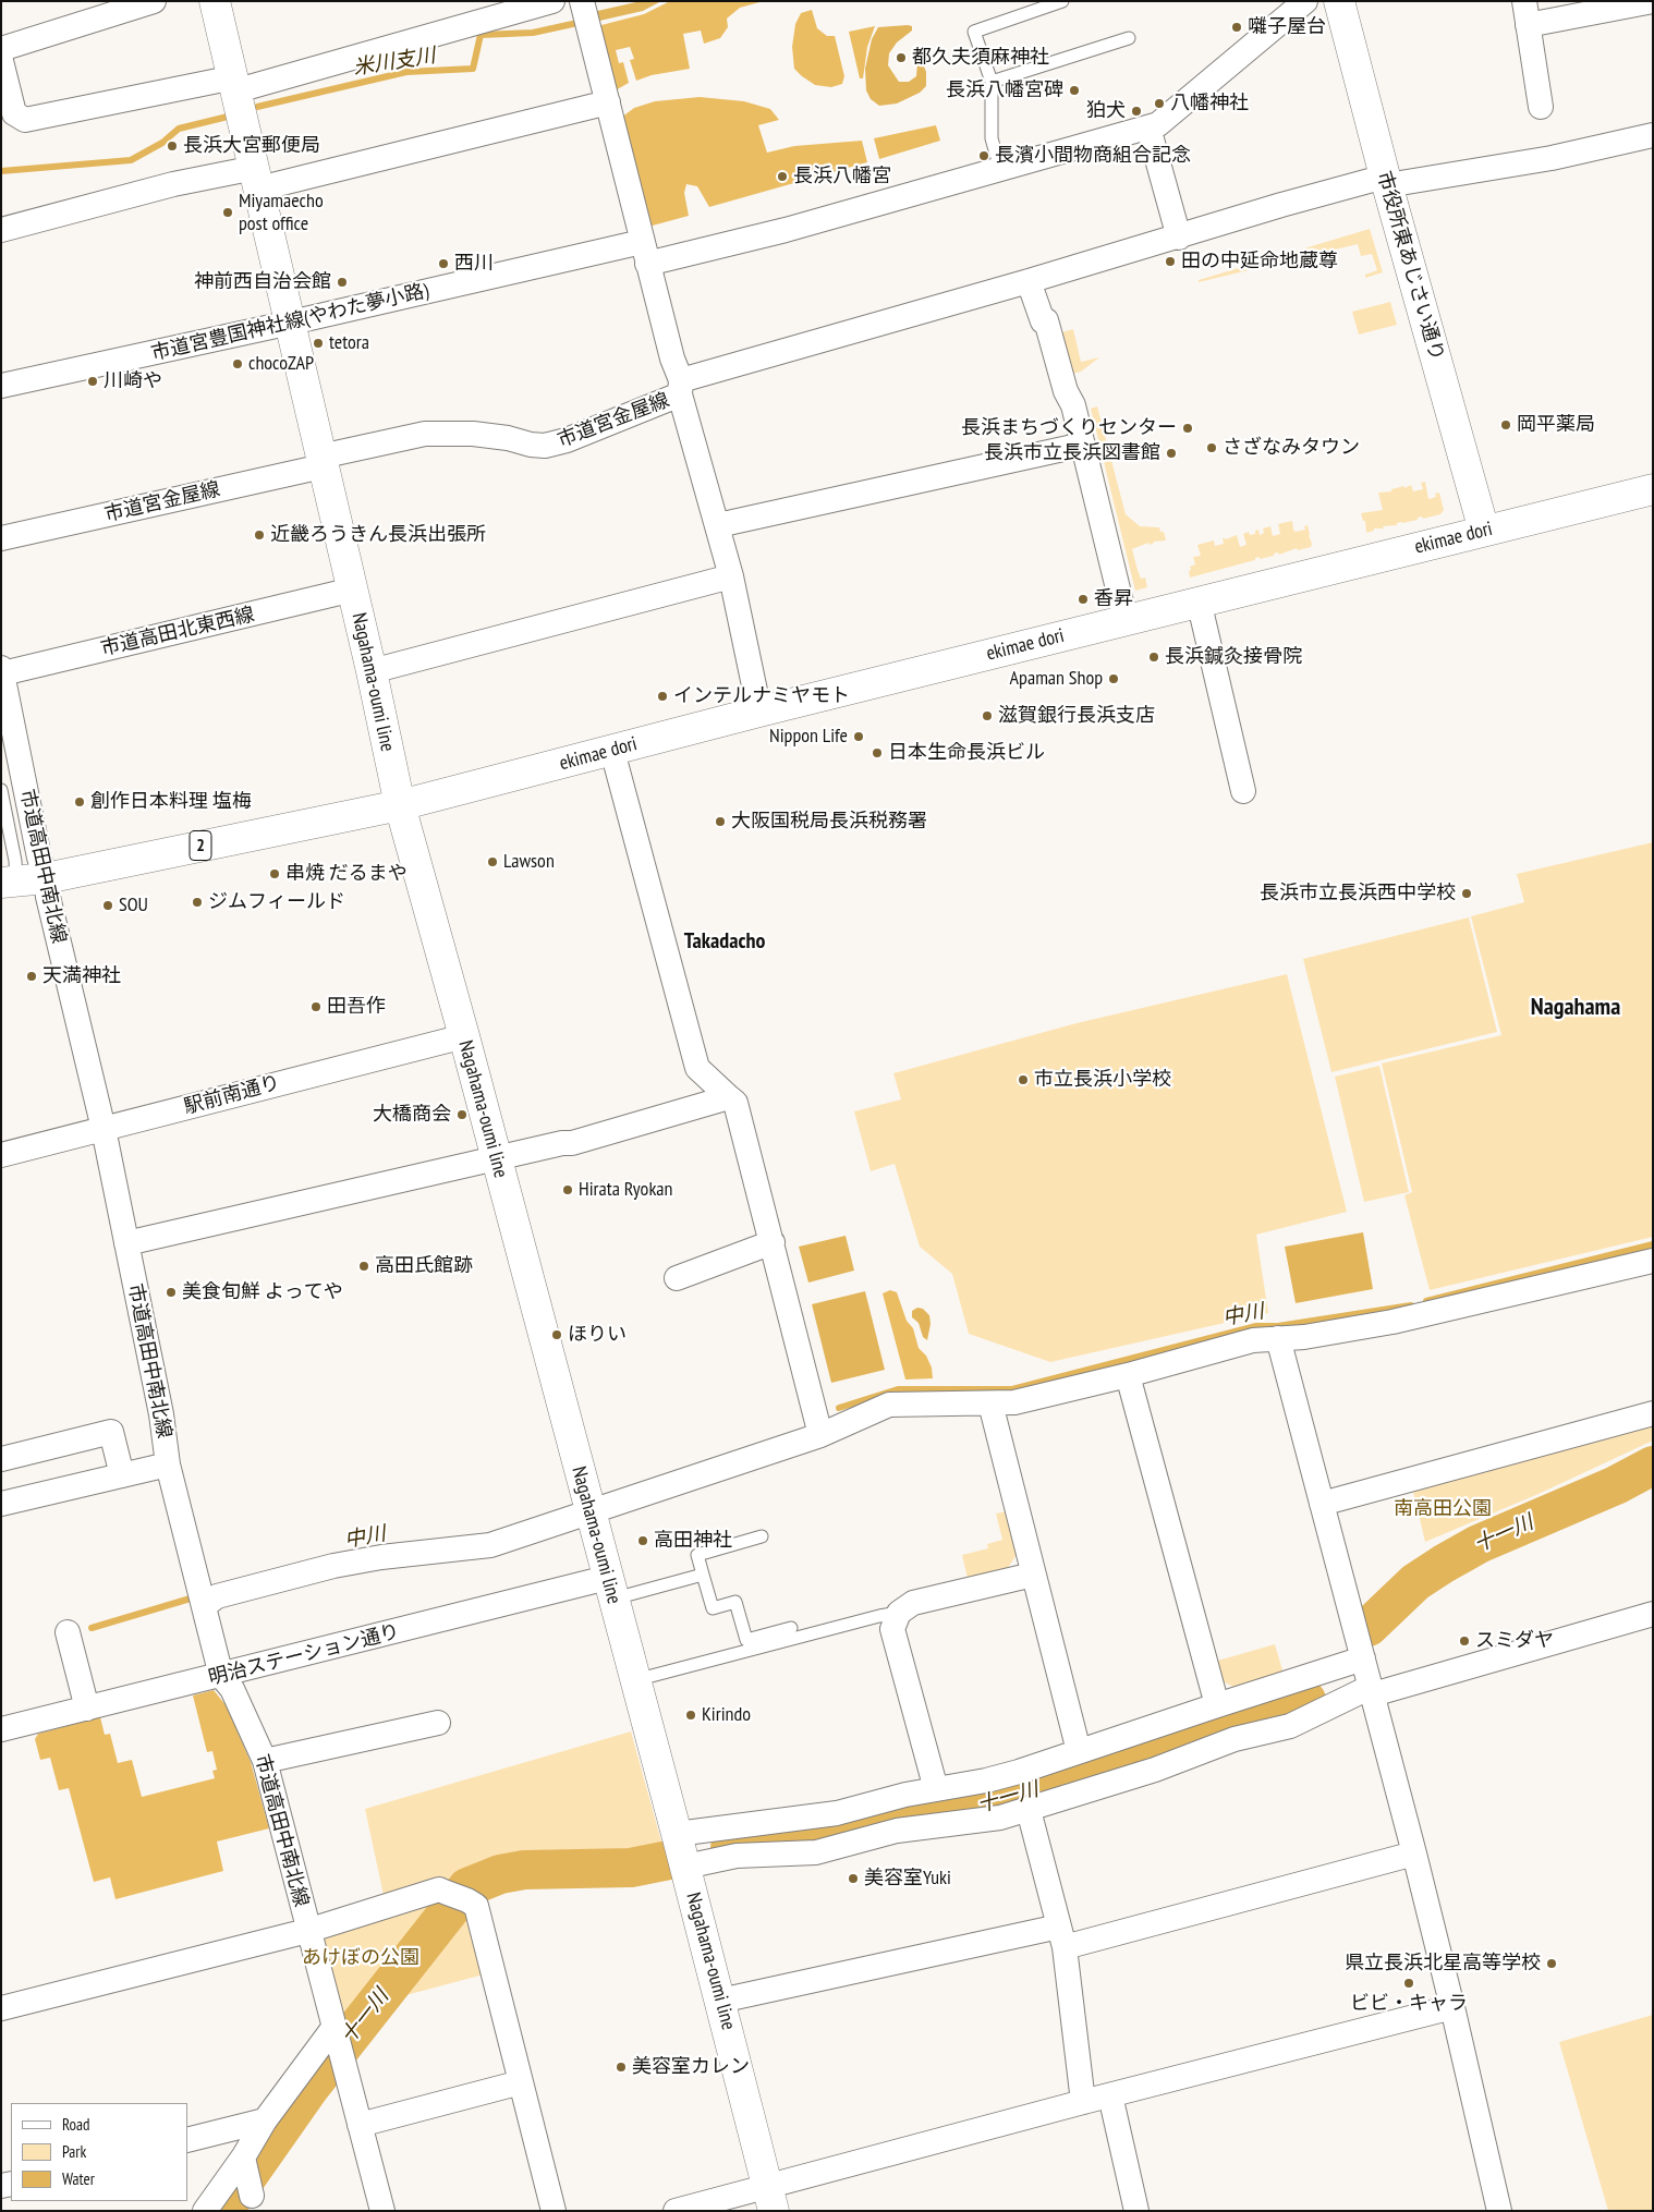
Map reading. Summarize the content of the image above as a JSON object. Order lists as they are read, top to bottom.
{
  "streets": {
    "main road": [
      "市役所東あじさい通り",
      "ekimae dori",
      "Nagahama-oumi line",
      "2"
    ],
    "street": [
      "市道宮豊国神社線(やわた夢小路)",
      "市道宮金屋線",
      "市道高田北東西線",
      "市道高田中南北線",
      "駅前南通り",
      "明治ステーション通り"
    ]
  },
  "crossings": [
    ["市役所東あじさい通り", "市道宮金屋線"],
    ["市役所東あじさい通り", "ekimae dori"],
    ["市道宮豊国神社線(やわた夢小路)", "Nagahama-oumi line"],
    ["市道宮金屋線", "Nagahama-oumi line"],
    ["ekimae dori", "Nagahama-oumi line"],
    ["ekimae dori", "2"],
    ["市道高田北東西線", "Nagahama-oumi line"],
    ["市道高田北東西線", "市道高田中南北線"],
    ["Nagahama-oumi line", "2"],
    ["Nagahama-oumi line", "駅前南通り"],
    ["Nagahama-oumi line", "明治ステーション通り"],
    ["2", "市道高田中南北線"],
    ["市道高田中南北線", "駅前南通り"],
    ["市道高田中南北線", "明治ステーション通り"]
  ],
  "districts": ["Takadacho", "Nagahama"],
  "water": ["米川支川", "中川", "十一川"],
  "parks": ["南高田公園", "あけぼの公園"],
  "places": [
    "囃子屋台",
    "都久夫須麻神社",
    "長浜八幡宮碑",
    "八幡神社",
    "狛犬",
    "長浜大宮郵便局",
    "長濱小間物商組合記念",
    "長浜八幡宮",
    "Miyamaecho post office",
    "田の中延命地蔵尊",
    "西川",
    "神前西自治会館",
    "tetora",
    "chocoZAP",
    "川崎や",
    "岡平薬局",
    "長浜まちづくりセンター",
    "さざなみタウン",
    "長浜市立長浜図書館",
    "近畿ろうきん長浜出張所",
    "香昇",
    "長浜鍼灸接骨院",
    "Apaman Shop",
    "インテルナミヤモト",
    "滋賀銀行長浜支店",
    "Nippon Life",
    "日本生命長浜ビル",
    "創作日本料理 塩梅",
    "大阪国税局長浜税務署",
    "Lawson",
    "串焼 だるまや",
    "長浜市立長浜西中学校",
    "ジムフィールド",
    "SOU",
    "天満神社",
    "田吾作",
    "市立長浜小学校",
    "大橋商会",
    "Hirata Ryokan",
    "高田氏館跡",
    "美食旬鮮 よってや",
    "ほりい",
    "高田神社",
    "スミダヤ",
    "Kirindo",
    "美容室Yuki",
    "県立長浜北星高等学校",
    "ビビ・キャラ",
    "美容室カレン"
  ],
  "legend": ["Road", "Park", "Water"]
}
